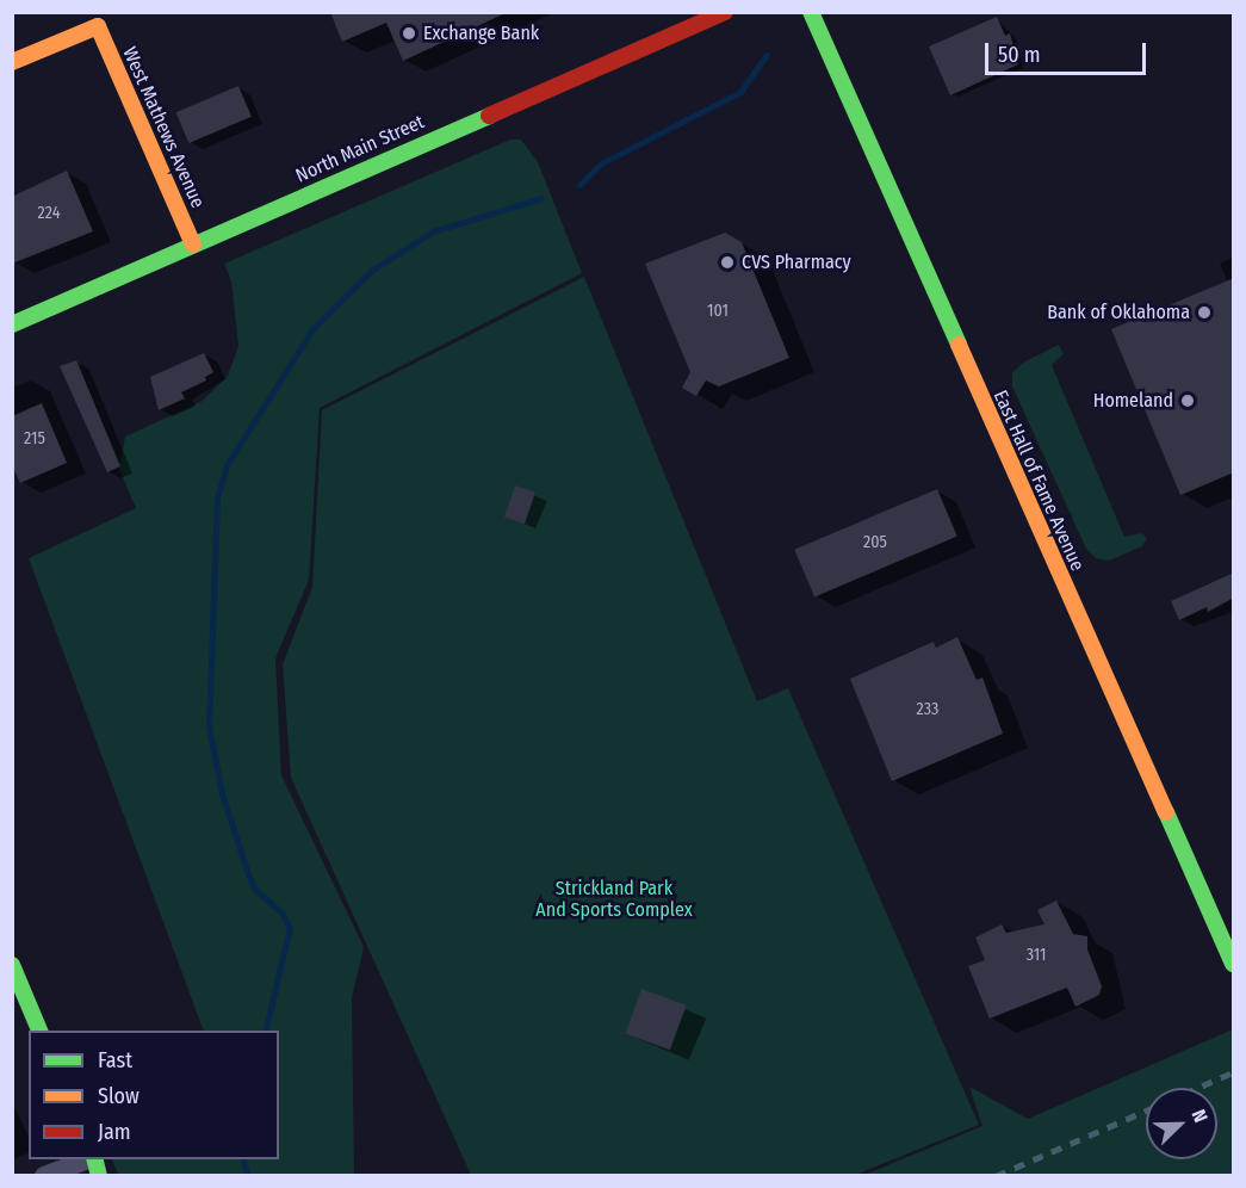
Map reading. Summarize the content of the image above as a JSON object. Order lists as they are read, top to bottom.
{
  "streets": {
    "main road": ["West Mathews Avenue", "North Main Street", "East Hall of Fame Avenue"]
  },
  "crossings": [
    ["West Mathews Avenue", "North Main Street"]
  ],
  "parks": ["Strickland Park And Sports Complex"],
  "places": [
    "Exchange Bank",
    "CVS Pharmacy",
    "Bank of Oklahoma",
    "Homeland"
  ],
  "house_numbers": [
    "224",
    "101",
    "215",
    "205",
    "233",
    "311"
  ],
  "legend": ["Fast", "Slow", "Jam"],
  "scale_bar": "50 m",
  "north": "top right"
}
